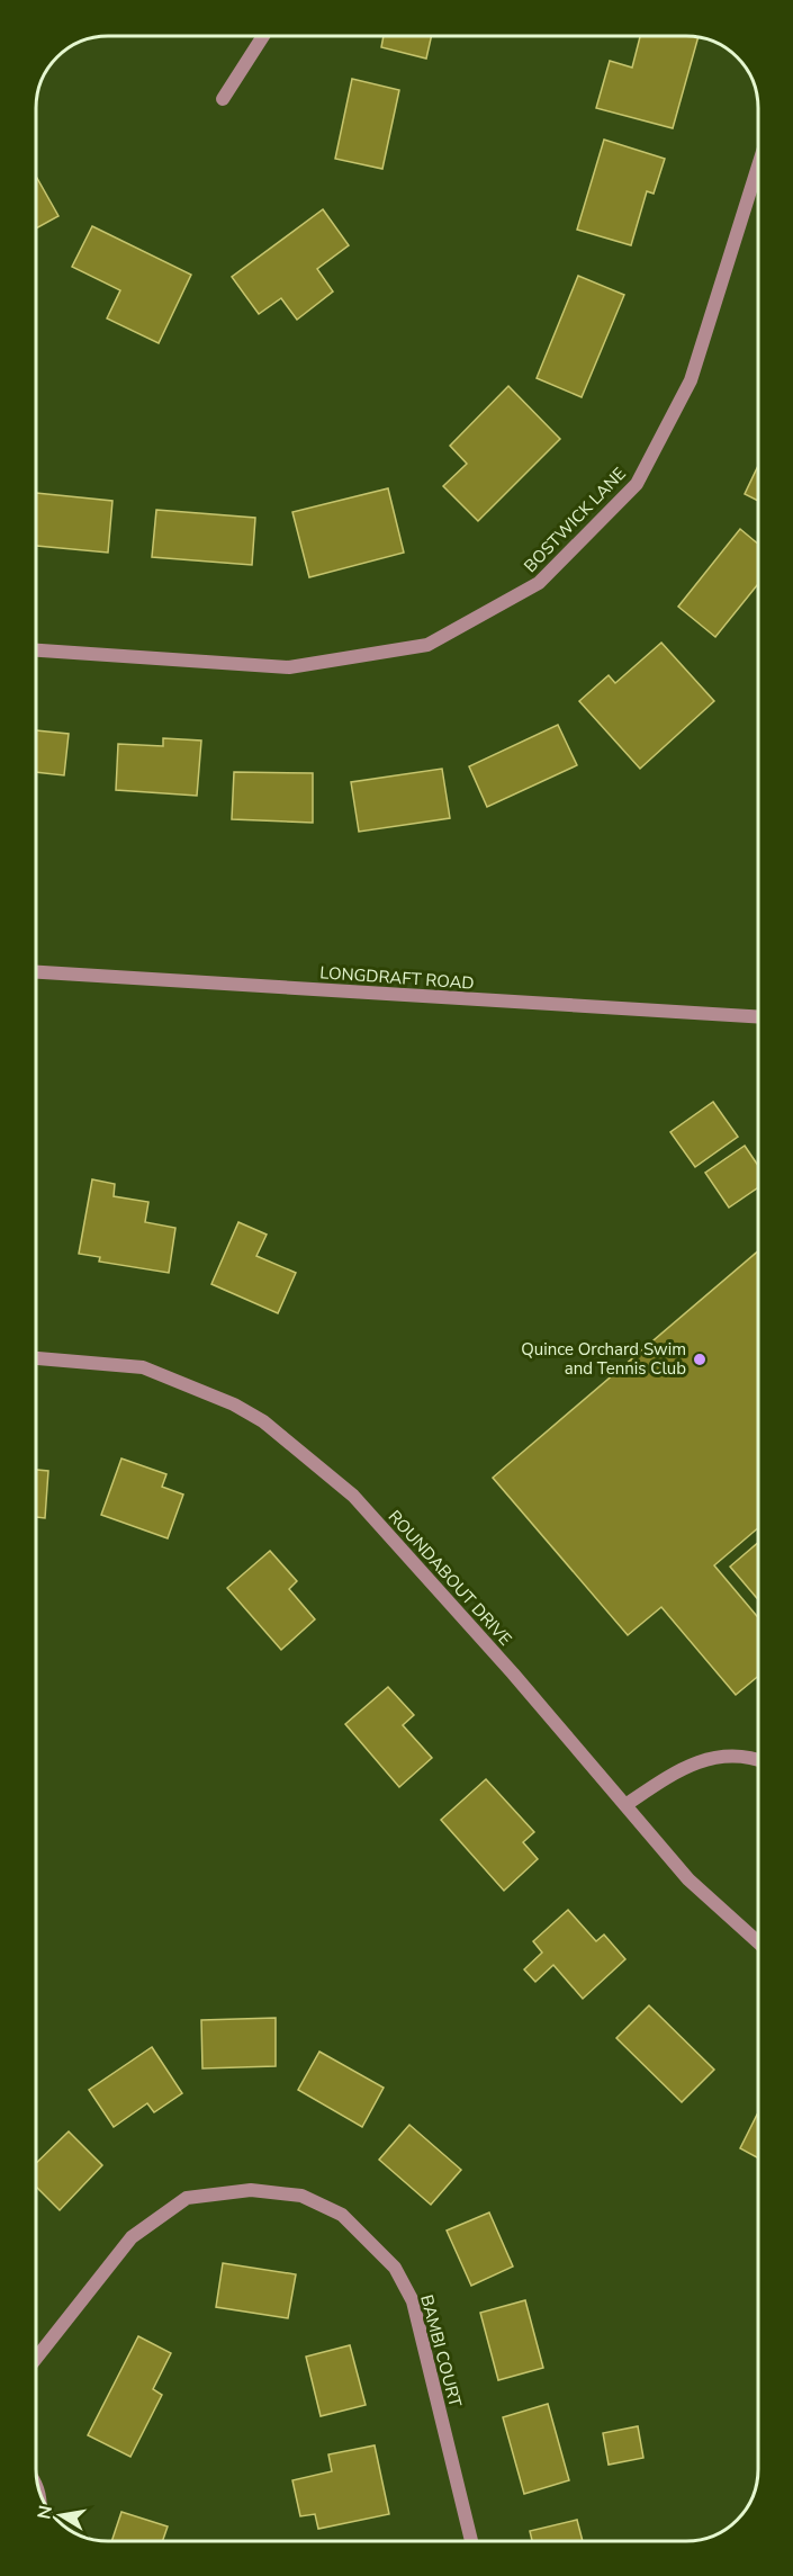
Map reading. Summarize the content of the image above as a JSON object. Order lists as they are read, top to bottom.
{
  "streets": {
    "street": [
      "BOSTWICK LANE",
      "LONGDRAFT ROAD",
      "ROUNDABOUT DRIVE",
      "BAMBI COURT"
    ]
  },
  "places": ["Quince Orchard Swim and Tennis Club"],
  "north": "left"
}
